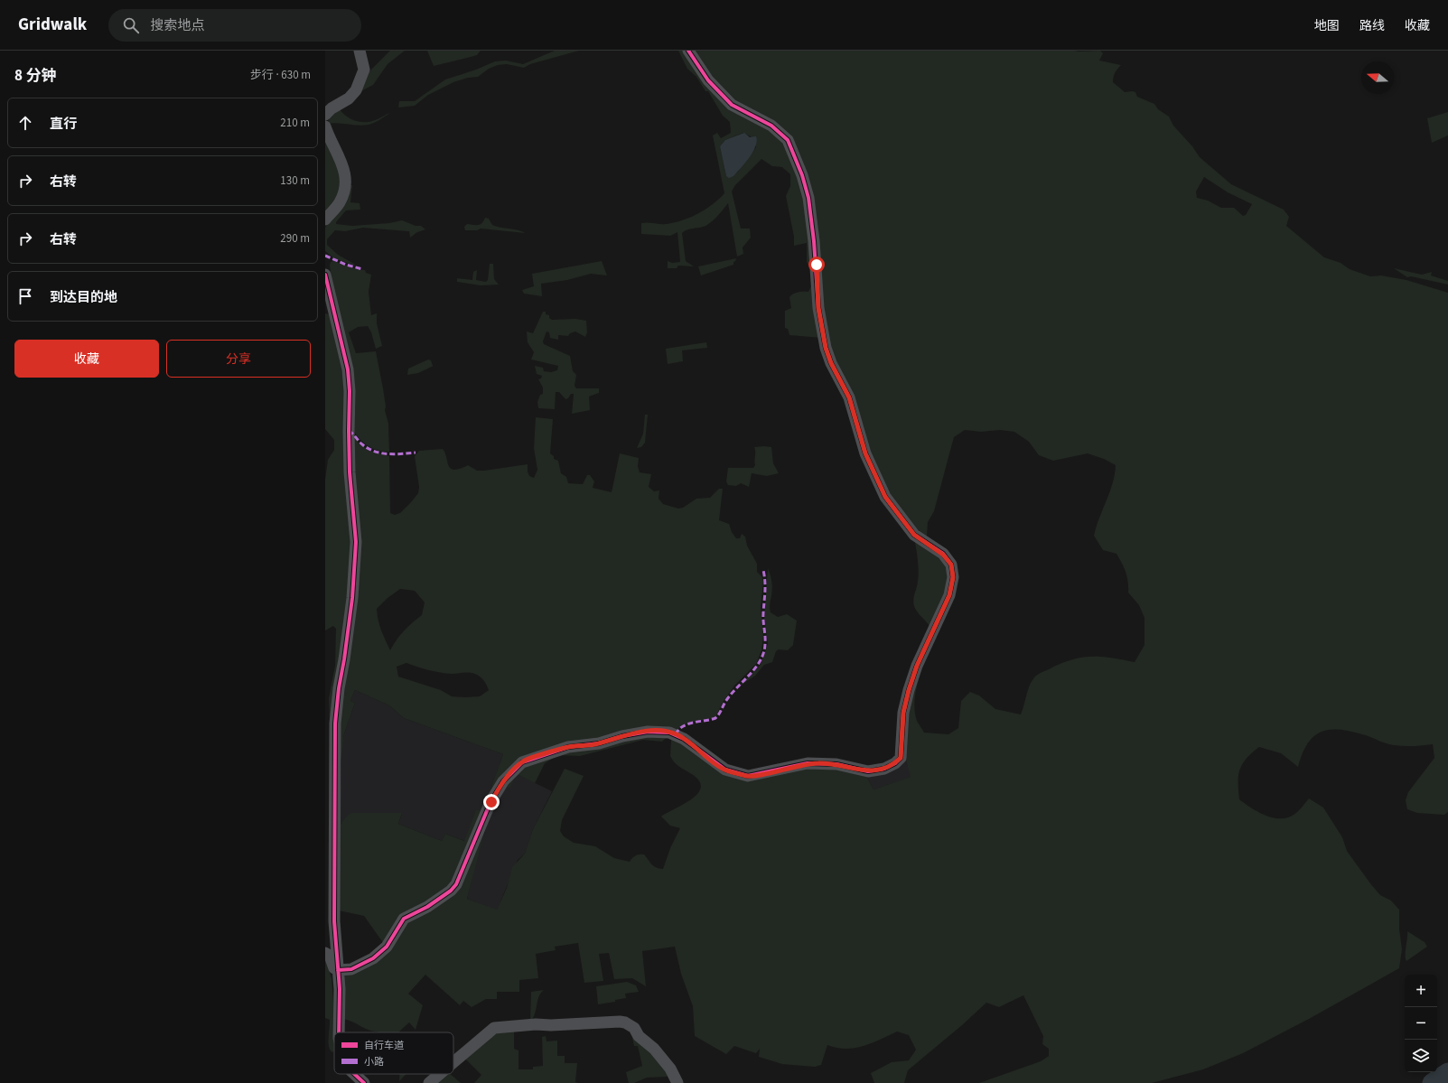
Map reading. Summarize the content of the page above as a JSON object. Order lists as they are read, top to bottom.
{
  "legend": ["自行车道", "小路"],
  "north": "left",
  "page": {
    "header": "Gridwalk",
    "search": "搜索地点",
    "nav": ["地图", "路线", "收藏"],
    "heading": ["8 分钟", "步行 · 630 m"],
    "list": [
      ["直行", "210 m"],
      ["右转", "130 m"],
      ["右转", "290 m"],
      "到达目的地"
    ],
    "buttons": ["收藏", "分享"],
    "map_buttons": ["+", "−"]
  }
}
